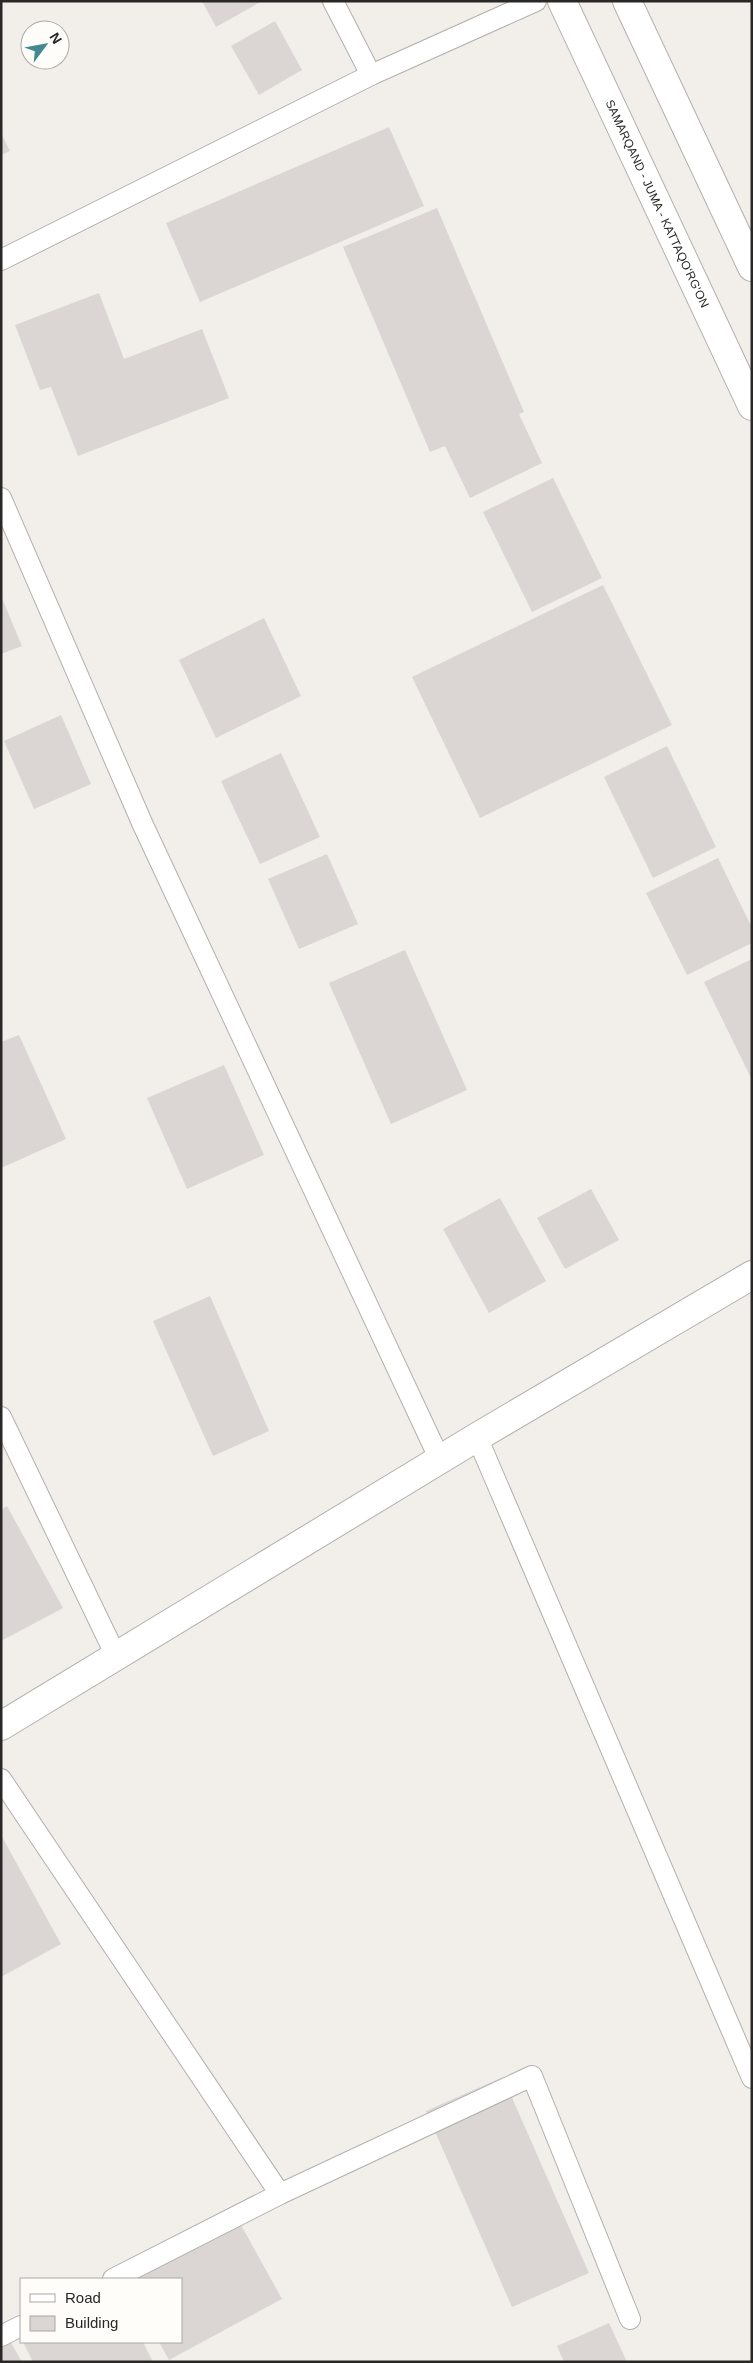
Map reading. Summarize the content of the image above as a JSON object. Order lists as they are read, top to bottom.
{
  "streets": {
    "street": ["SAMARQAND - JUMA - KATTAQO‘RG‘ON"]
  },
  "legend": ["Road", "Building"],
  "north": "top right"
}
